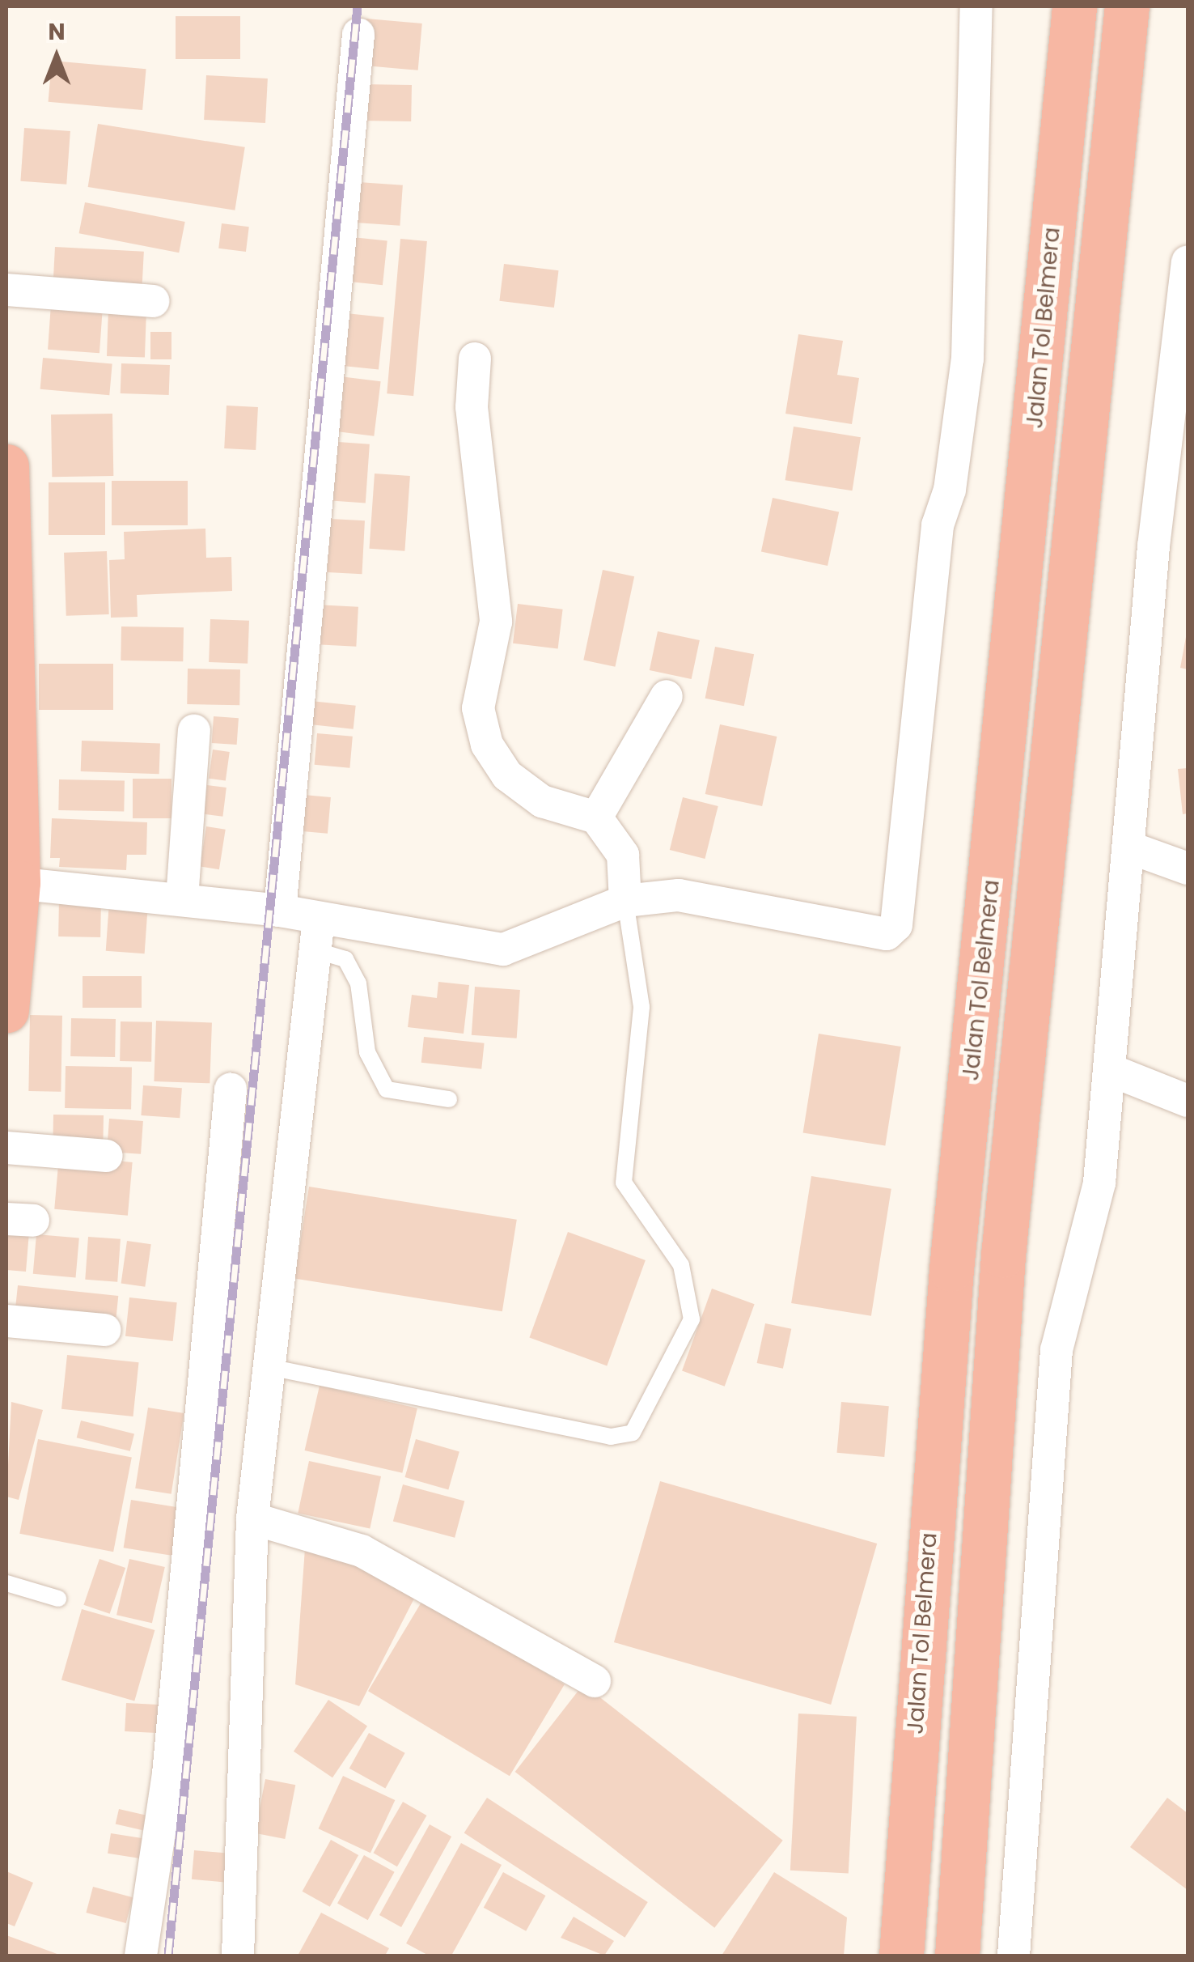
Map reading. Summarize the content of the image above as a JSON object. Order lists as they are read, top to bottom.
{
  "streets": {
    "highway": ["Jalan Tol Belmera"]
  },
  "north": "top"
}
